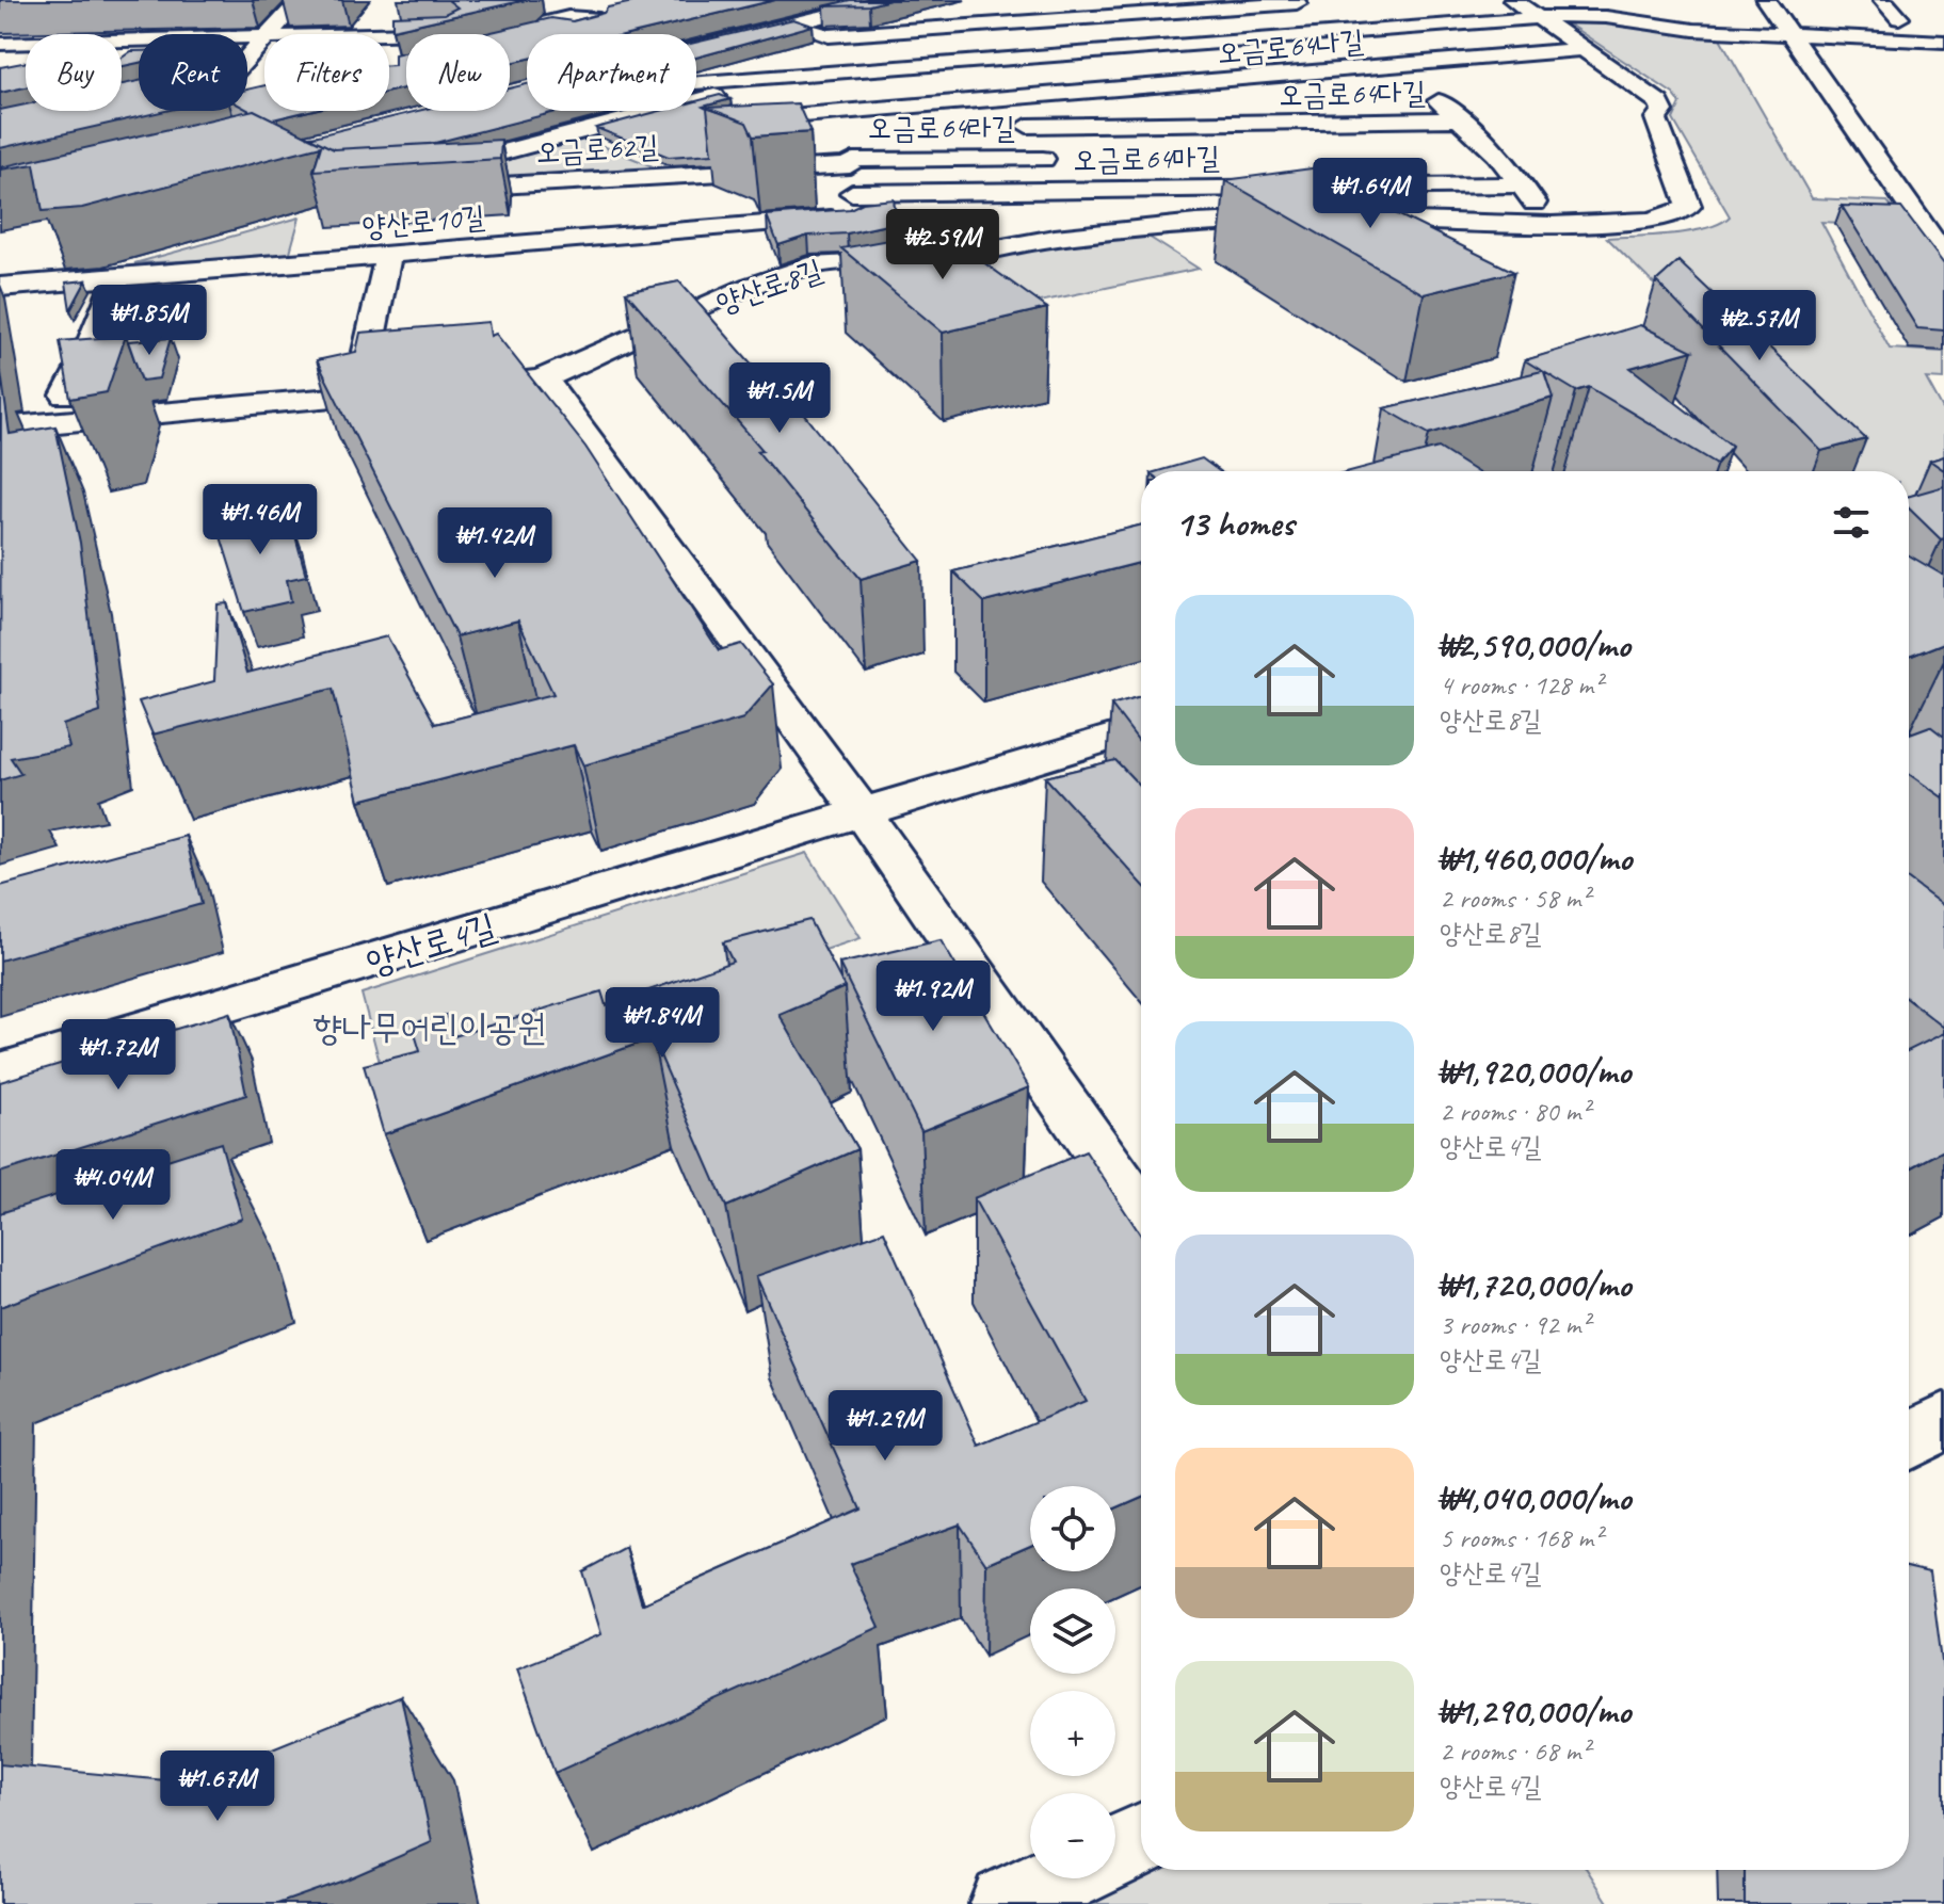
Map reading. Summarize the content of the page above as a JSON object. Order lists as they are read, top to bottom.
{
  "streets": {
    "street": [
      "오금로64나길",
      "오금로64다길",
      "오금로64라길",
      "오금로62길",
      "오금로64마길",
      "양산로10길",
      "양산로8길",
      "양산로4길"
    ]
  },
  "crossings": [
    ["오금로64나길", "양산로8길"],
    ["오금로64다길", "오금로64마길"],
    ["오금로64라길", "오금로62길"],
    ["오금로64라길", "오금로64마길"],
    ["오금로64마길", "양산로10길"],
    ["오금로64마길", "양산로8길"]
  ],
  "parks": ["향나무어린이공원"],
  "page": {
    "chip": [
      "Buy",
      "Rent",
      "Filters",
      "New",
      "Apartment"
    ],
    "price": [
      "₩1.64M",
      "₩2.59M",
      "₩1.85M",
      "₩2.57M",
      "₩1.5M",
      "₩1.46M",
      "₩1.42M",
      "₩1.92M",
      "₩1.84M",
      "₩1.72M",
      "₩4.04M",
      "₩1.29M",
      "₩1.67M"
    ],
    "heading": "13 homes",
    "list": [
      {
        "name": "₩2,590,000/mo",
        "note": "4 rooms · 128 m² · 양산로8길"
      },
      {
        "name": "₩1,460,000/mo",
        "note": "2 rooms · 58 m² · 양산로8길"
      },
      {
        "name": "₩1,920,000/mo",
        "note": "2 rooms · 80 m² · 양산로4길"
      },
      {
        "name": "₩1,720,000/mo",
        "note": "3 rooms · 92 m² · 양산로4길"
      },
      {
        "name": "₩4,040,000/mo",
        "note": "5 rooms · 168 m² · 양산로4길"
      },
      {
        "name": "₩1,290,000/mo",
        "note": "2 rooms · 68 m² · 양산로4길"
      }
    ],
    "map_buttons": ["+", "−"]
  }
}
